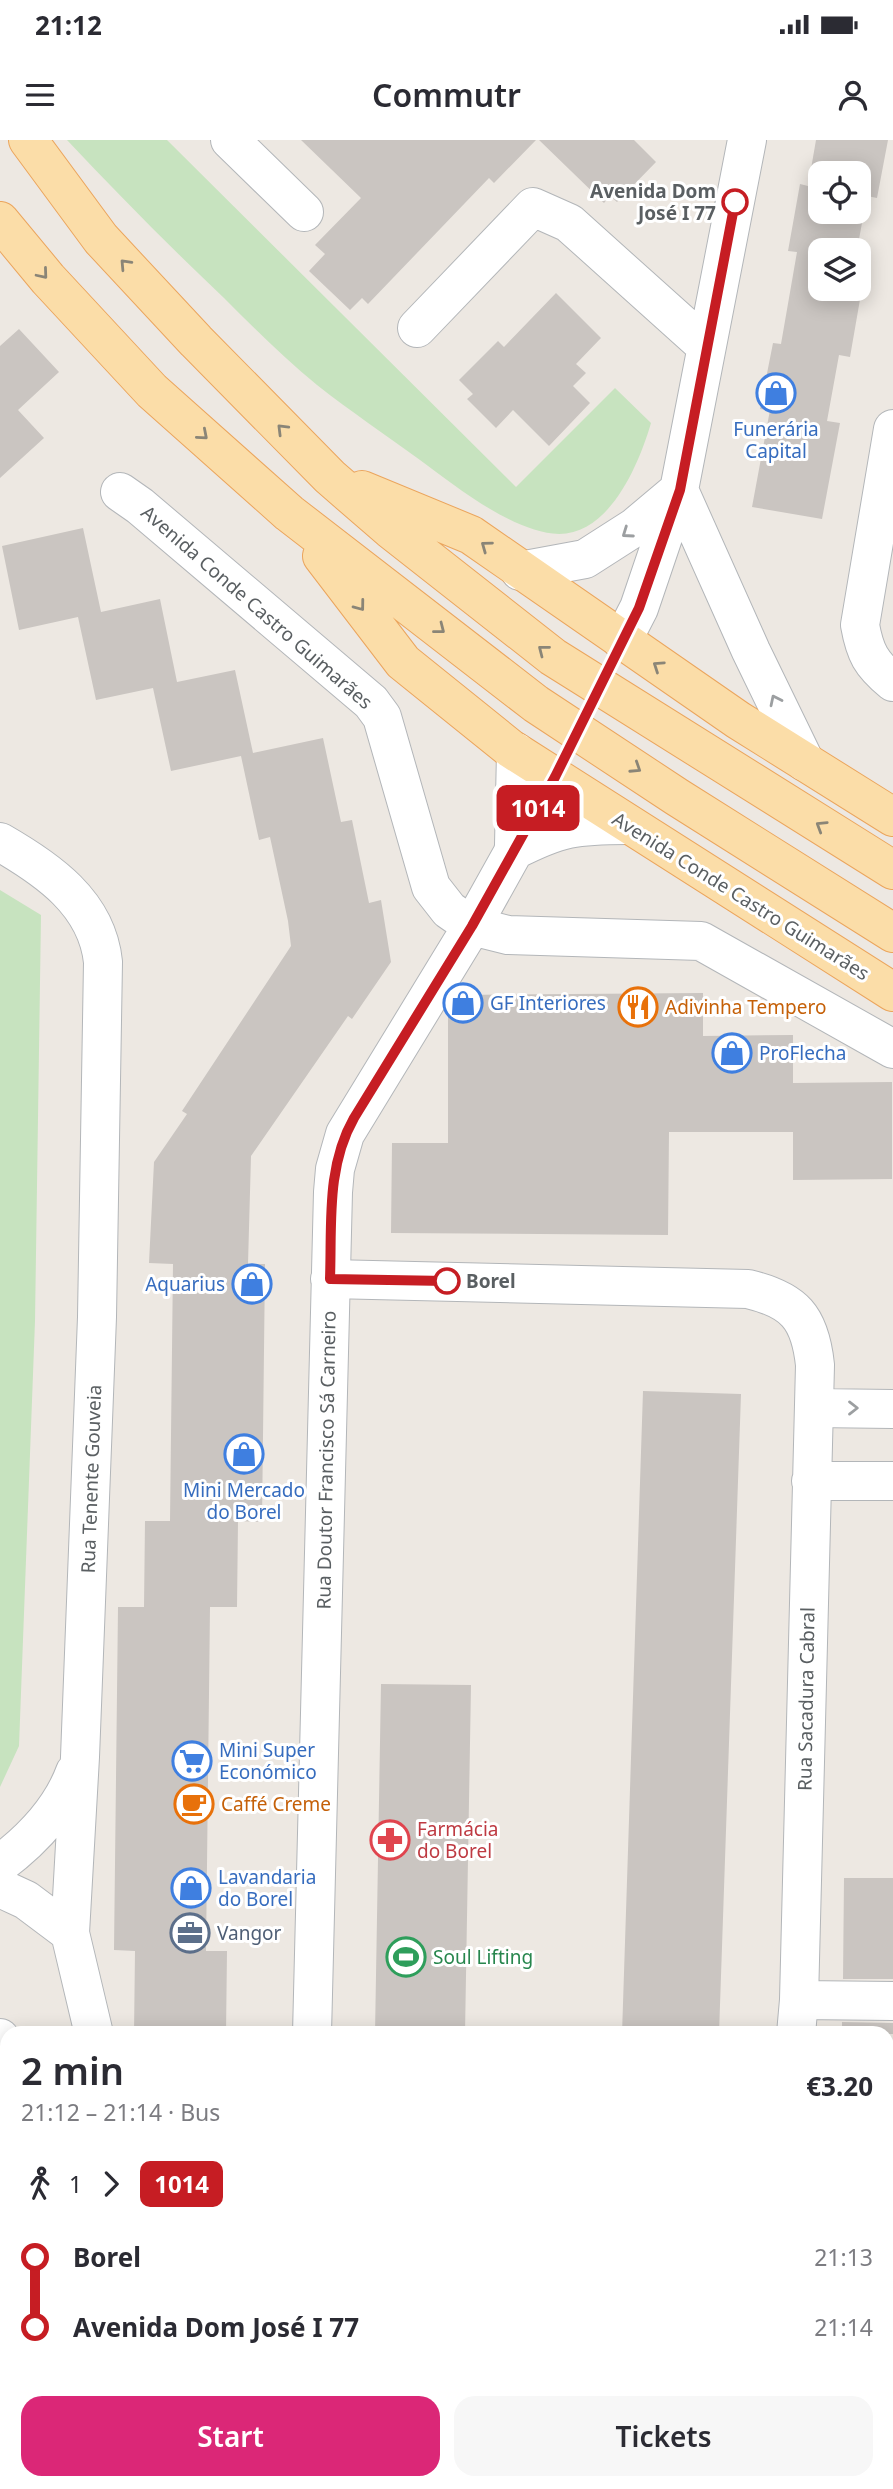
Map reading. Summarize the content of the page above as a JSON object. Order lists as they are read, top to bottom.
{
  "streets": {
    "main road": ["Avenida Conde Castro Guimarães"],
    "street": ["Rua Doutor Francisco Sá Carneiro", "Rua Tenente Gouveia", "Rua Sacadura Cabral"]
  },
  "crossings": [
    ["Avenida Conde Castro Guimarães", "Rua Doutor Francisco Sá Carneiro"],
    ["Rua Doutor Francisco Sá Carneiro", "Rua Sacadura Cabral"]
  ],
  "places": {
    "other": ["Avenida Dom José I 77", "Borel"],
    "shop": [
      "Funerária Capital",
      "GF Interiores",
      "ProFlecha",
      "Aquarius",
      "Mini Mercado do Borel",
      "Lavandaria do Borel"
    ],
    "restaurant": ["Adivinha Tempero"],
    "supermarket": ["Mini Super Económico"],
    "cafe": ["Caffé Creme"],
    "pharmacy": ["Farmácia do Borel"],
    "office": ["Vangor"],
    "sports": ["Soul Lifting"]
  },
  "lines": ["bus line 1014"],
  "page": {
    "status": "21:12",
    "header": "Commutr",
    "on_map": "1014",
    "heading": ["2 min", "21:12 – 21:14 · Bus", "€3.20"],
    "legs": ["1", "1014"],
    "list": [
      {
        "name": "Borel",
        "value": "21:13"
      },
      {
        "name": "Avenida Dom José I 77",
        "value": "21:14"
      }
    ],
    "buttons": ["Start", "Tickets"]
  }
}
